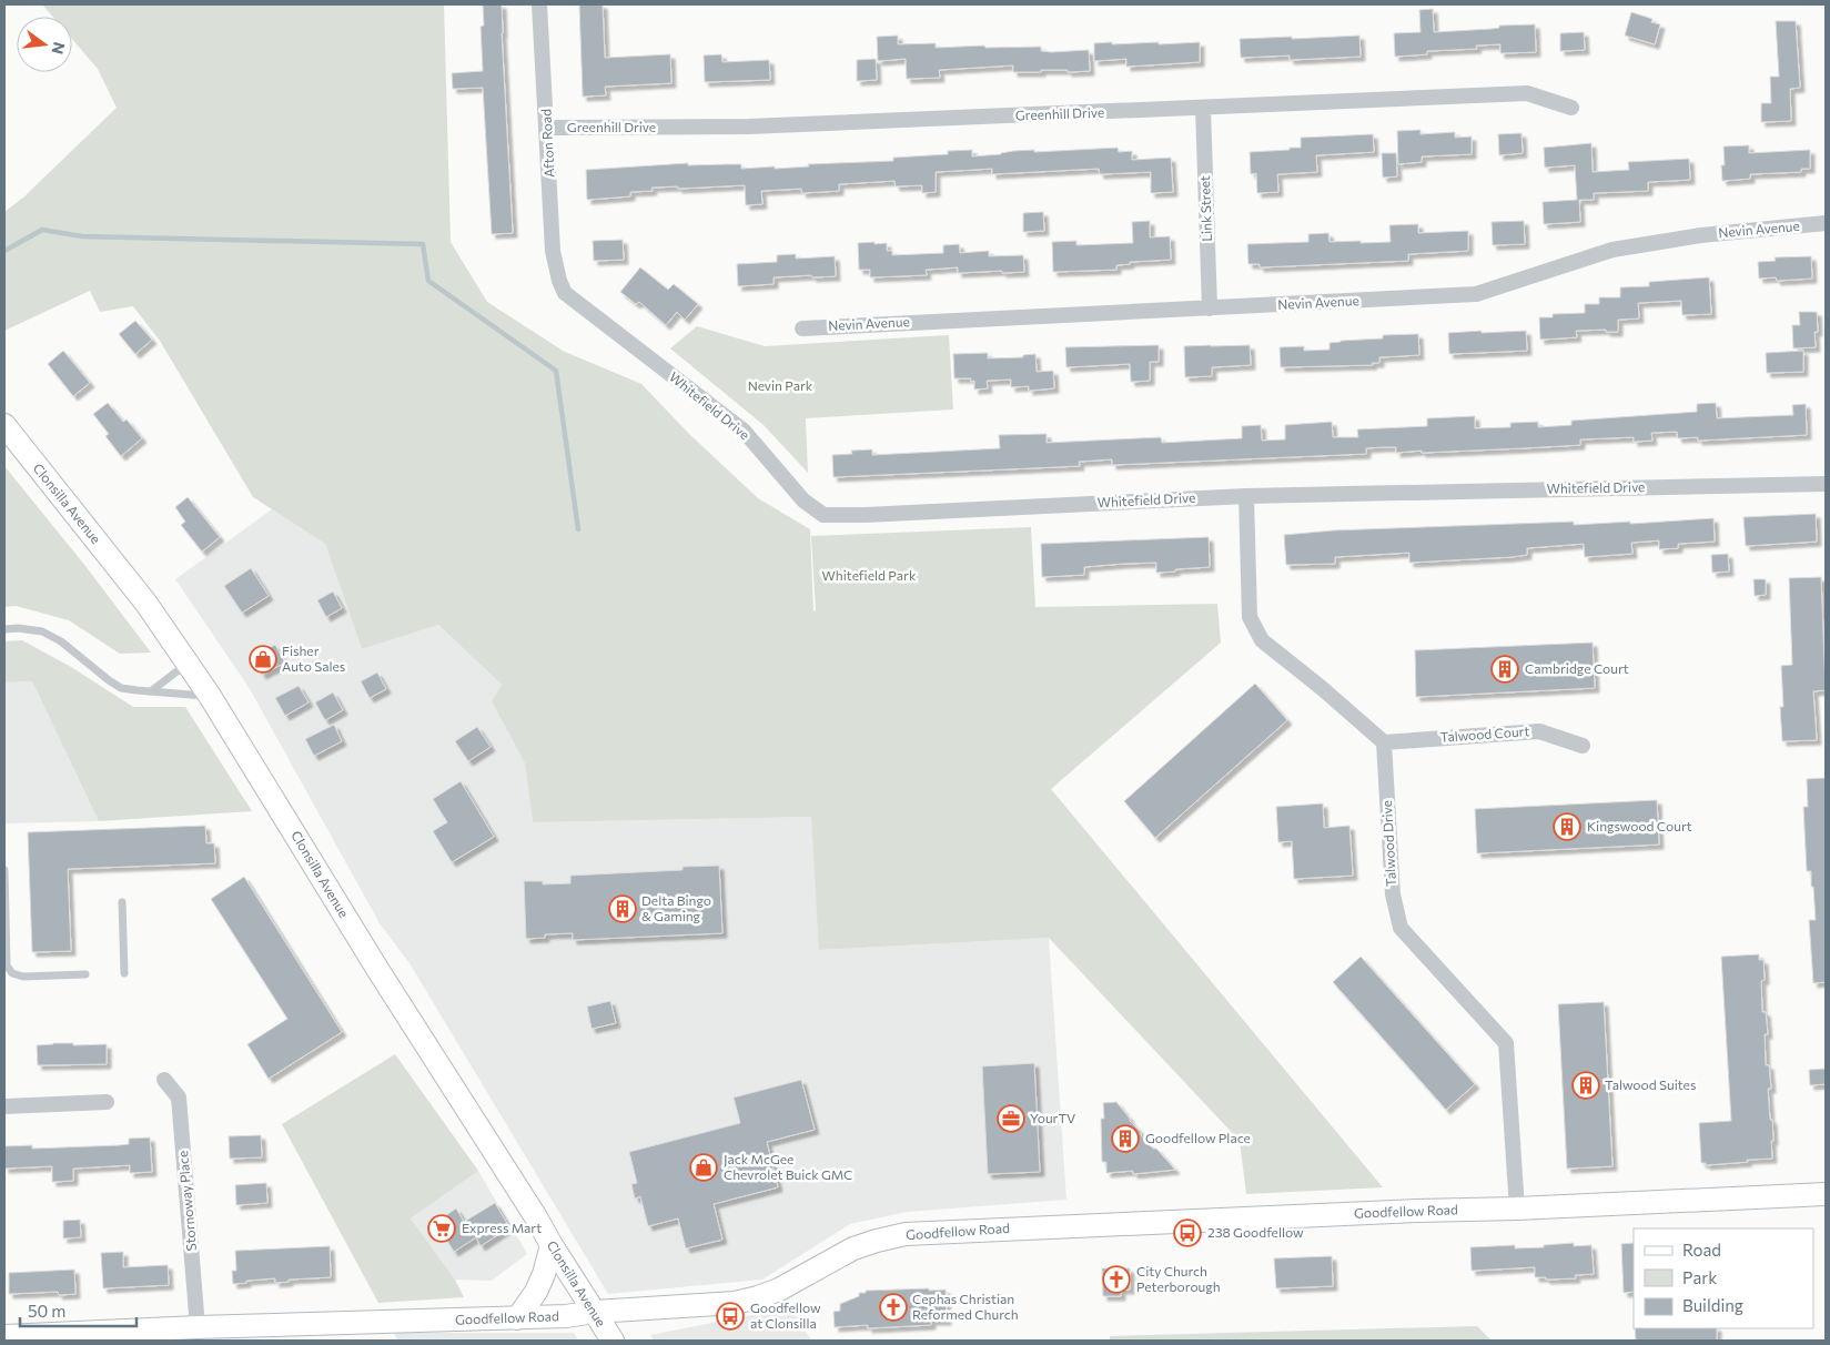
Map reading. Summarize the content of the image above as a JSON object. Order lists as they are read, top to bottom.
{
  "streets": {
    "street": [
      "Greenhill Drive",
      "Afton Road",
      "Link Street",
      "Nevin Avenue",
      "Whitefield Drive",
      "Clonsilla Avenue",
      "Talwood Court",
      "Talwood Drive",
      "Stornoway Place",
      "Goodfellow Road"
    ]
  },
  "crossings": [
    ["Greenhill Drive", "Afton Road"],
    ["Greenhill Drive", "Link Street"],
    ["Afton Road", "Whitefield Drive"],
    ["Link Street", "Nevin Avenue"],
    ["Clonsilla Avenue", "Goodfellow Road"],
    ["Talwood Court", "Talwood Drive"],
    ["Talwood Drive", "Goodfellow Road"],
    ["Stornoway Place", "Goodfellow Road"]
  ],
  "parks": ["Nevin Park", "Whitefield Park"],
  "places": {
    "shop": ["Fisher Auto Sales", "Jack McGee Chevrolet Buick GMC"],
    "building": [
      "Cambridge Court",
      "Kingswood Court",
      "Delta Bingo & Gaming",
      "Talwood Suites",
      "Goodfellow Place"
    ],
    "office": ["YourTV"],
    "supermarket": ["Express Mart"],
    "bus stop": ["238 Goodfellow", "Goodfellow at Clonsilla"],
    "church": ["City Church Peterborough", "Cephas Christian Reformed Church"]
  },
  "legend": ["Road", "Park", "Building"],
  "scale_bar": "50 m",
  "north": "right"
}
